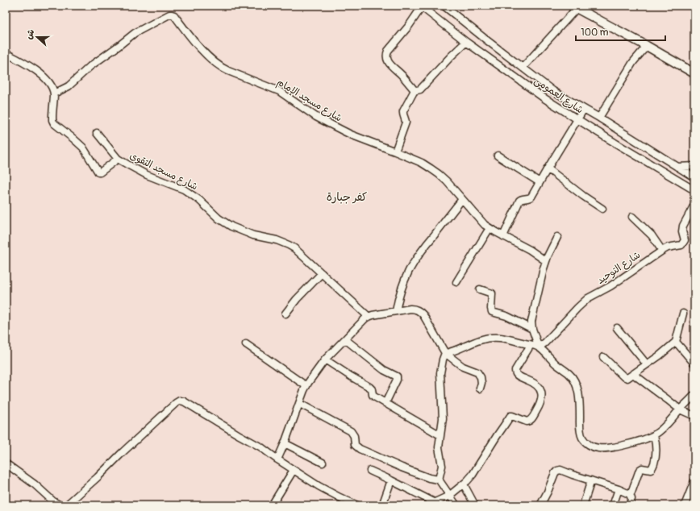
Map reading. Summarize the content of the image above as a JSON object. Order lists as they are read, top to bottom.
{
  "streets": {
    "street": [
      "شارع العمومى",
      "شارع مسجد الإمام",
      "شارع مسجد التقوى",
      "شارع التوحيد"
    ]
  },
  "districts": ["كفر جبارة"],
  "scale_bar": "100 m",
  "north": "left"
}
